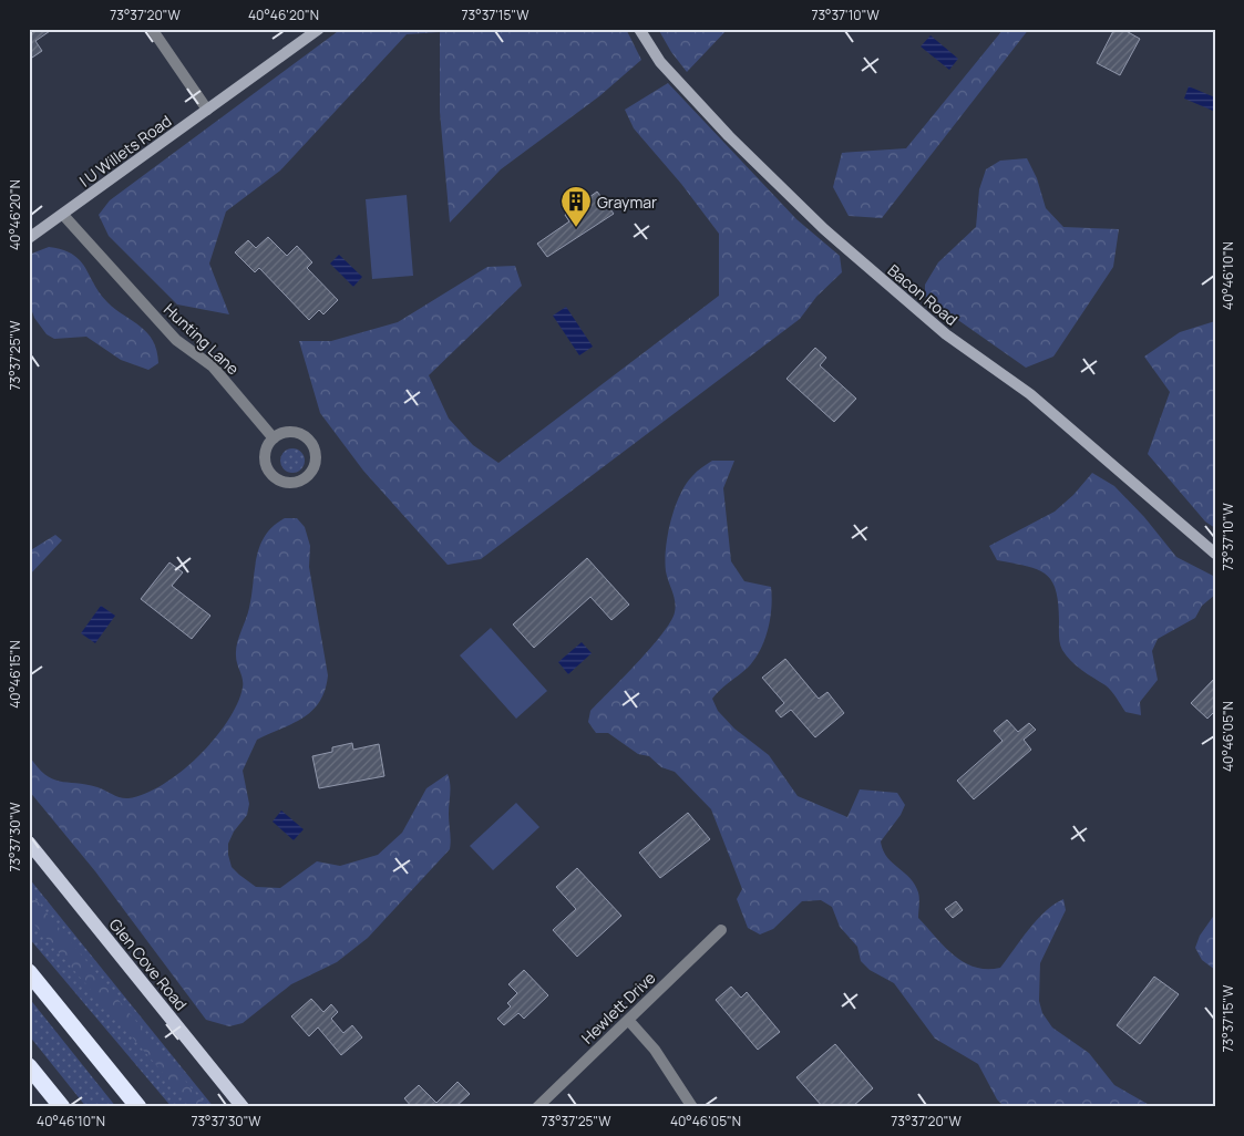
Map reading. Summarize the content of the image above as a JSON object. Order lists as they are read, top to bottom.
{
  "streets": {
    "main road": ["Glen Cove Road"],
    "street": [
      "I U Willets Road",
      "Bacon Road",
      "Hunting Lane",
      "Hewlett Drive"
    ]
  },
  "crossings": [
    ["I U Willets Road", "Hunting Lane"]
  ],
  "places": {
    "building": ["Graymar"]
  },
  "coordinates": [
    "73°37'20\"W",
    "40°46'20\"N",
    "73°37'15\"W",
    "73°37'10\"W",
    "40°46'10\"N",
    "73°37'25\"W",
    "40°46'15\"N",
    "40°46'05\"N",
    "73°37'30\"W"
  ]
}
